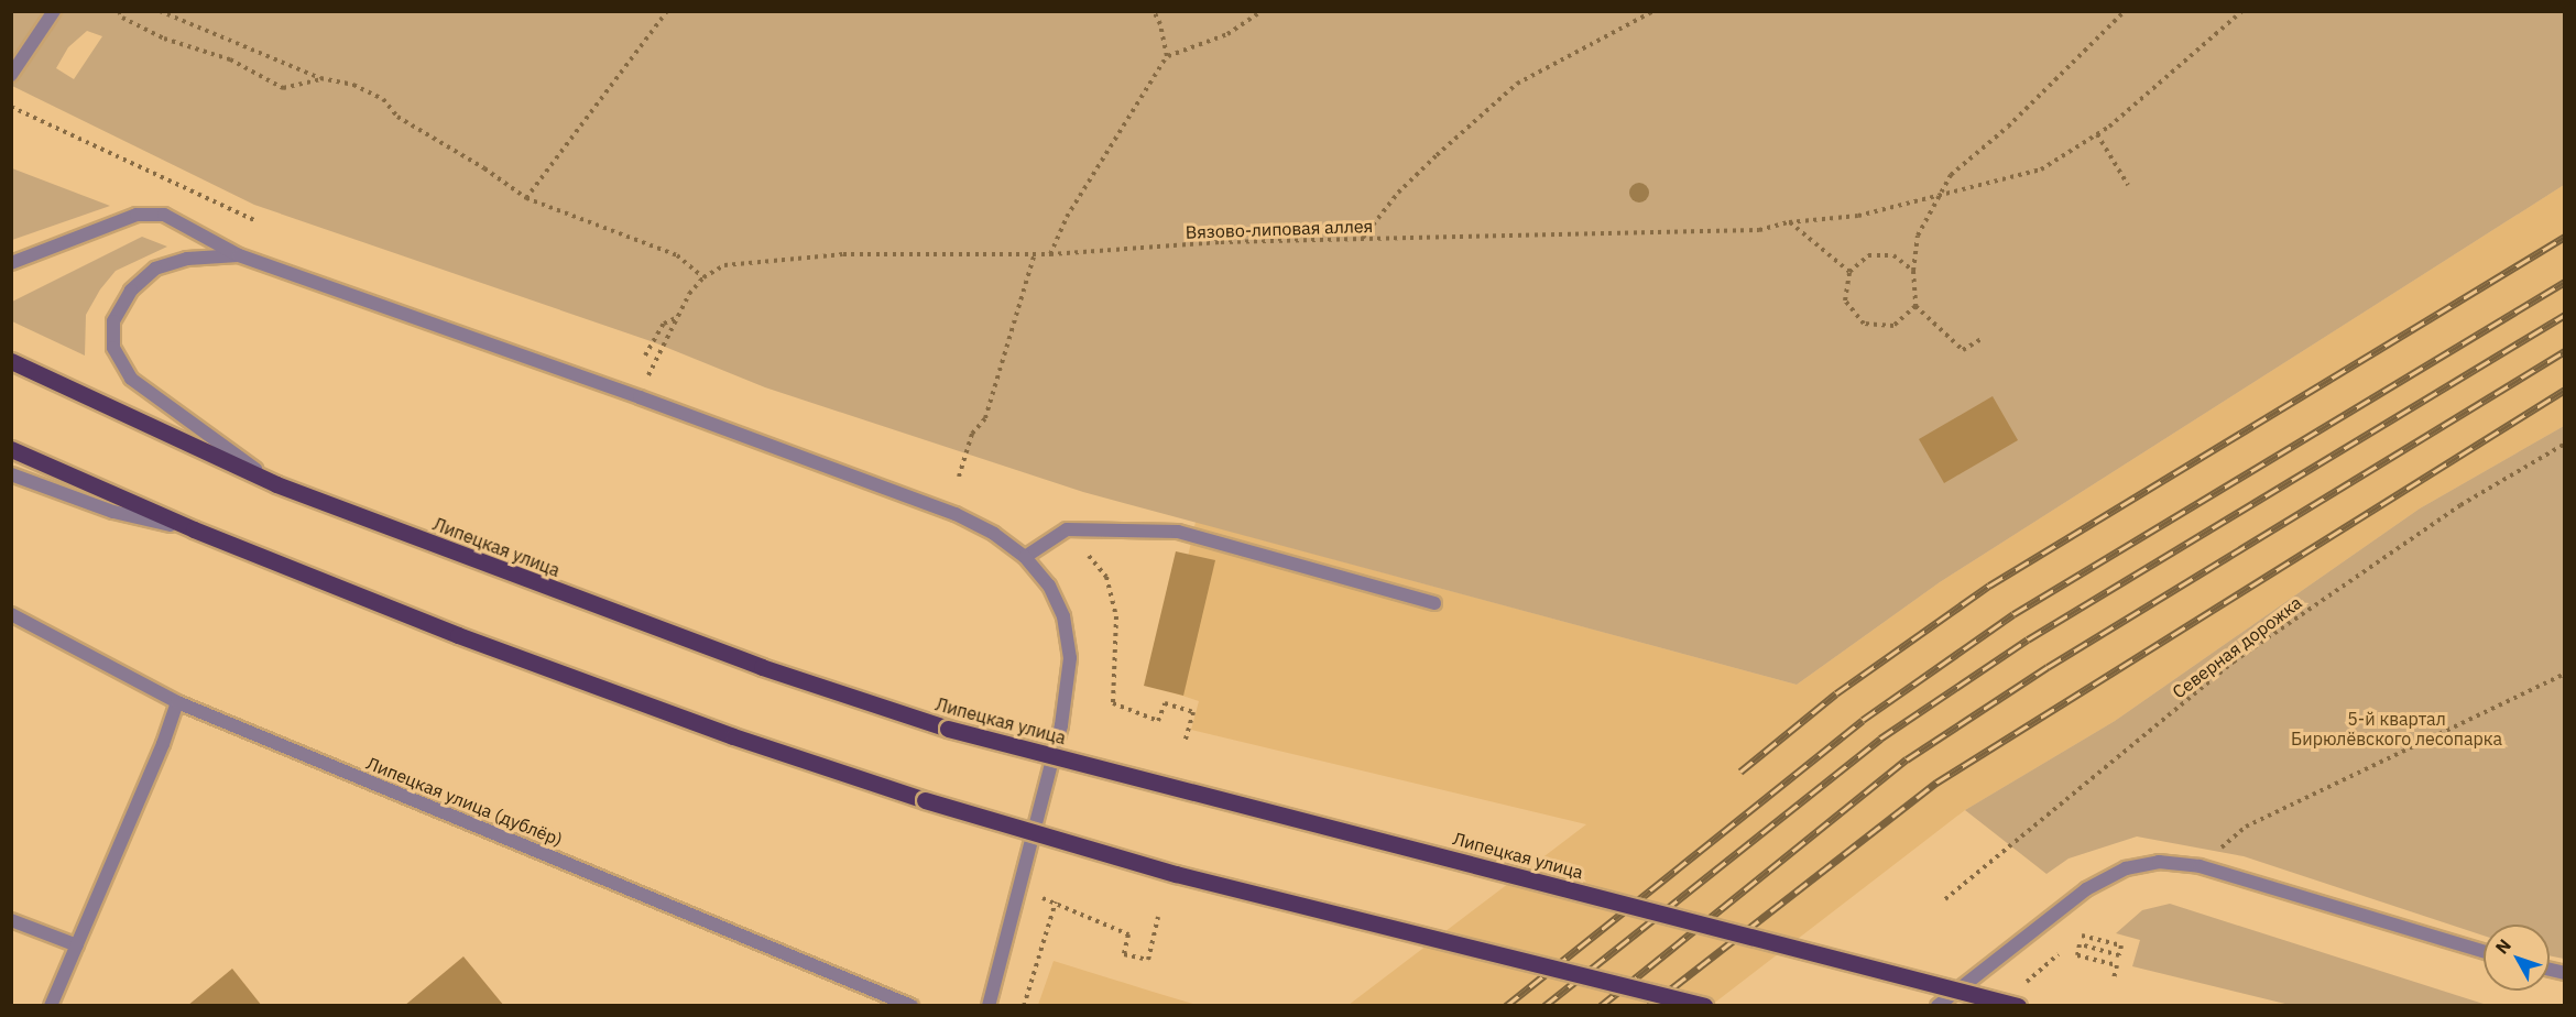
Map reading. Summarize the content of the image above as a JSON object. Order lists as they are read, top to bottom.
{
  "streets": {
    "main road": ["Липецкая улица"],
    "street": ["Липецкая улица (дублёр)"],
    "path": ["Вязово-липовая аллея", "Северная дорожка"]
  },
  "parks": ["5-й квартал Бирюлёвского лесопарка"],
  "north": "top left"
}
